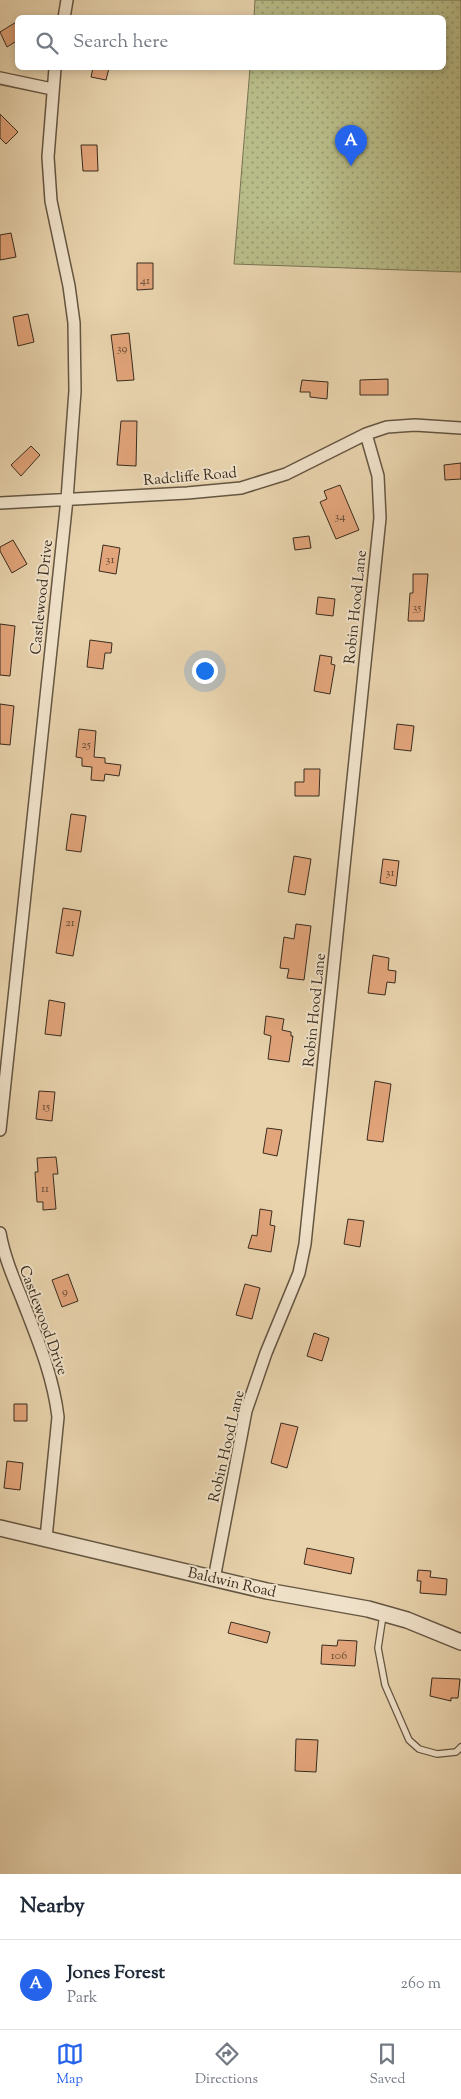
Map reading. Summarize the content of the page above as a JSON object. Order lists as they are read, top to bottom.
{
  "streets": {
    "street": [
      "Radcliffe Road",
      "Castlewood Drive",
      "Robin Hood Lane",
      "Baldwin Road"
    ]
  },
  "crossings": [
    ["Radcliffe Road", "Castlewood Drive"],
    ["Radcliffe Road", "Robin Hood Lane"],
    ["Castlewood Drive", "Baldwin Road"],
    ["Robin Hood Lane", "Baldwin Road"]
  ],
  "house_numbers": [
    "41",
    "39",
    "34",
    "31",
    "35",
    "25",
    "31",
    "21",
    "15",
    "11",
    "9",
    "106"
  ],
  "page": {
    "search": "Search here",
    "pins": "A",
    "heading": "Nearby",
    "list": [
      {
        "mark": "A",
        "name": "Jones Forest",
        "note": "Park",
        "value": "260 m"
      }
    ],
    "nav": ["Map", "Directions", "Saved"]
  }
}
